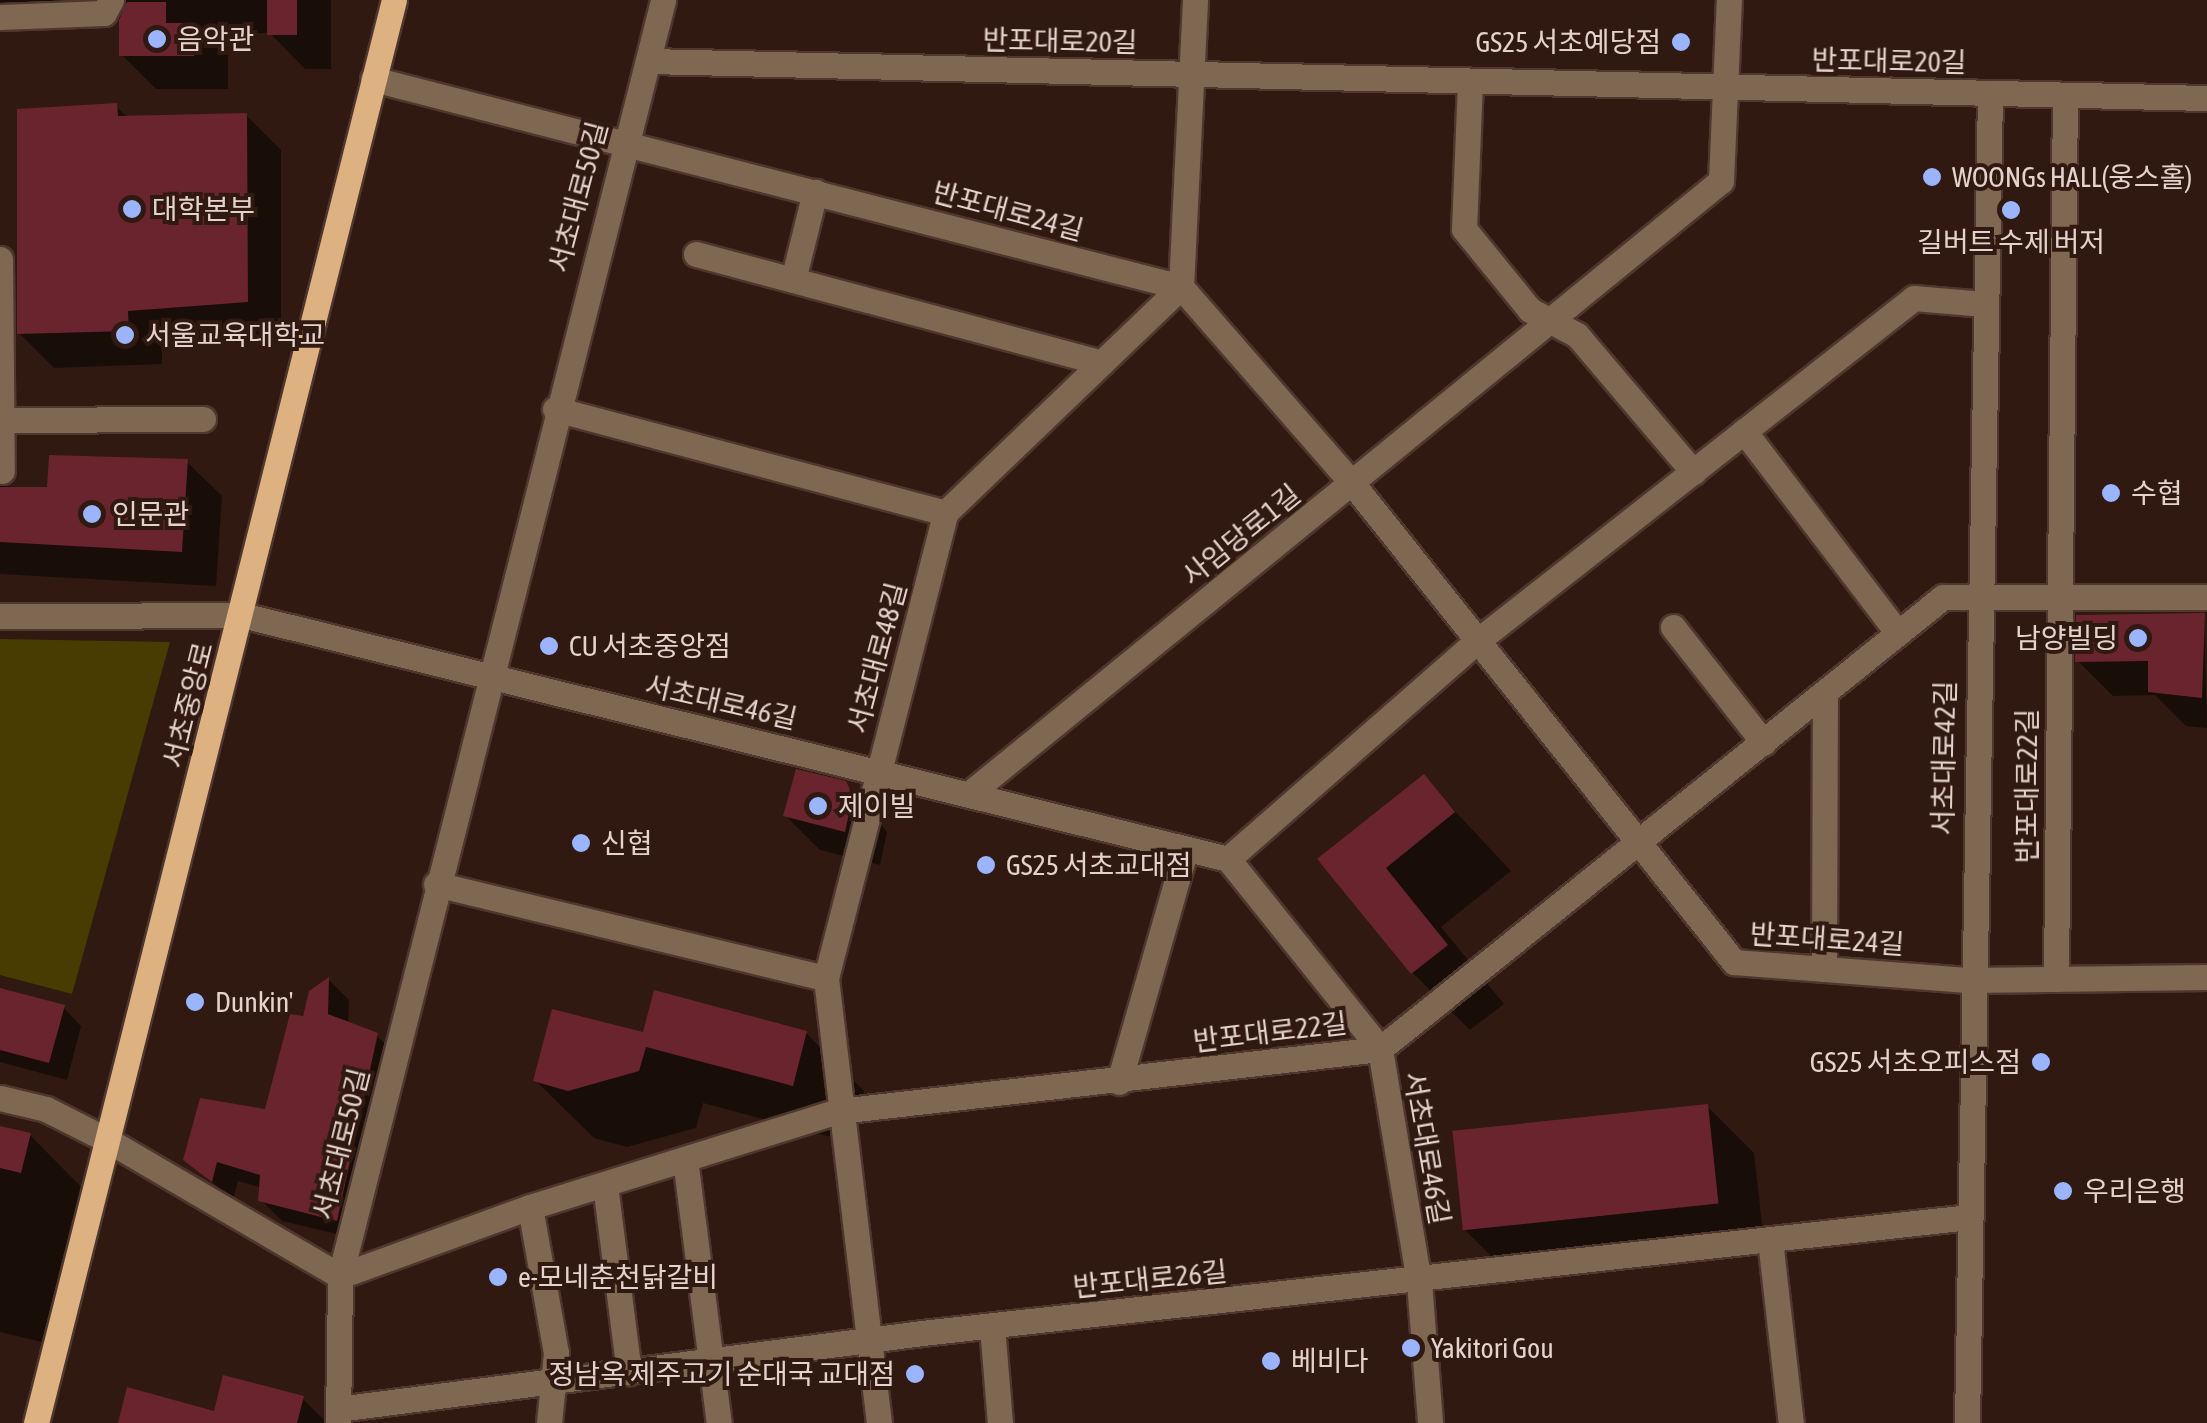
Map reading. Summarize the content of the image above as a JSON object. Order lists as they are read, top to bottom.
{
  "streets": {
    "main road": ["서초중앙로"],
    "street": [
      "반포대로20길",
      "서초대로50길",
      "반포대로24길",
      "사임당로1길",
      "서초대로48길",
      "서초대로46길",
      "서초대로42길",
      "반포대로22길",
      "반포대로26길"
    ]
  },
  "crossings": [
    ["반포대로20길", "서초대로50길"],
    ["반포대로20길", "사임당로1길"],
    ["반포대로20길", "서초대로42길"],
    ["서초대로50길", "반포대로24길"],
    ["서초대로50길", "서초대로46길"],
    ["서초대로50길", "반포대로22길"],
    ["서초대로50길", "반포대로26길"],
    ["반포대로24길", "사임당로1길"],
    ["반포대로24길", "서초중앙로"],
    ["반포대로24길", "서초대로42길"],
    ["반포대로24길", "반포대로22길"],
    ["사임당로1길", "서초대로46길"],
    ["서초대로48길", "서초대로46길"],
    ["서초대로48길", "반포대로22길"],
    ["서초대로48길", "반포대로26길"],
    ["서초대로46길", "서초중앙로"],
    ["서초대로46길", "반포대로22길"],
    ["서초대로46길", "반포대로26길"],
    ["서초대로42길", "반포대로22길"],
    ["서초대로42길", "반포대로26길"]
  ],
  "places": [
    "음악관",
    "GS25 서초예당점",
    "WOONGs HALL(웅스홀)",
    "대학본부",
    "길버트 수제 버저",
    "서울교육대학교",
    "수협",
    "인문관",
    "남양빌딩",
    "CU 서초중앙점",
    "제이빌",
    "신협",
    "GS25 서초교대점",
    "Dunkin'",
    "GS25 서초오피스점",
    "우리은행",
    "e-모네춘천닭갈비",
    "Yakitori Gou",
    "베비다",
    "정남옥 제주고기 순대국 교대점"
  ]
}
